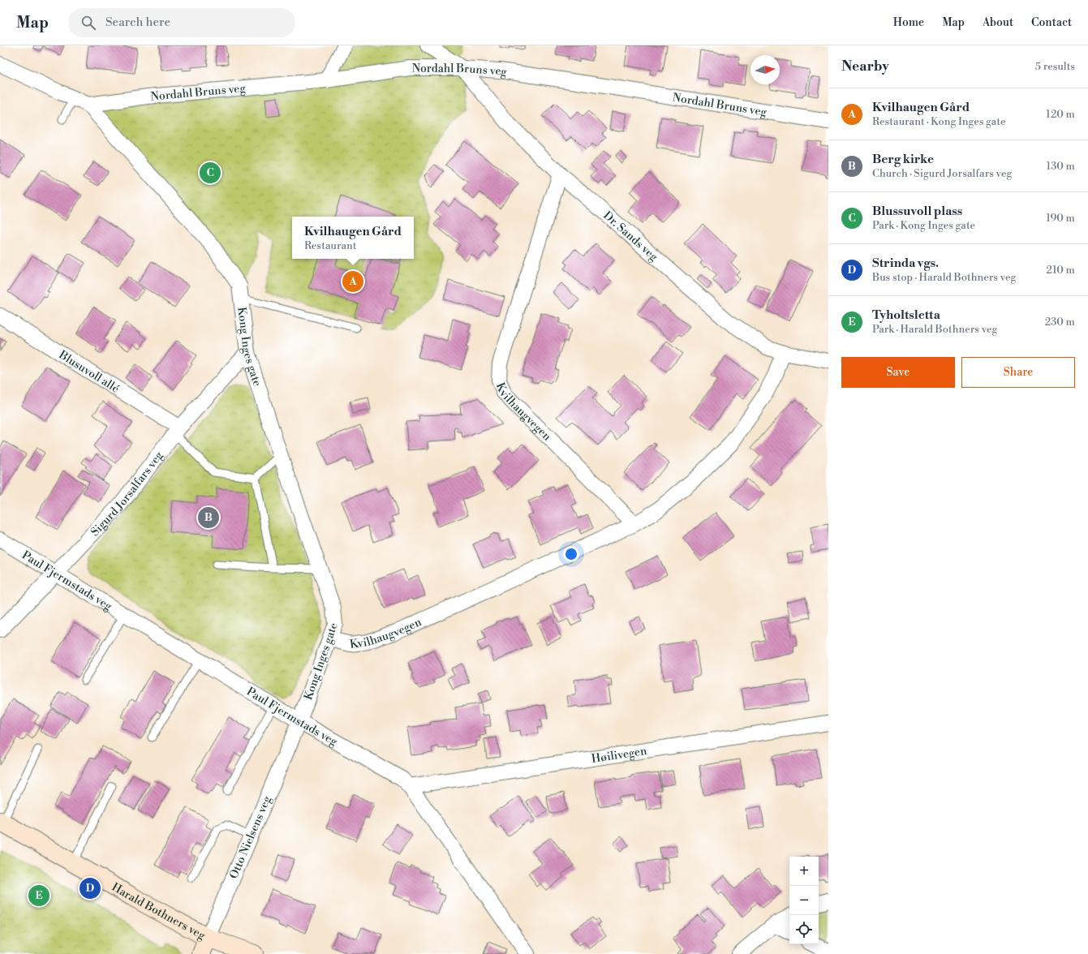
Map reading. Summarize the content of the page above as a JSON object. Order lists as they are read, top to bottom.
{
  "streets": {
    "street": [
      "Nordahl Bruns veg",
      "Dr. Sands veg",
      "Kong Inges gate",
      "Blusuvoll allé",
      "Kvilhaugvegen",
      "Sigurd Jorsalfars veg",
      "Paul Fjermstads veg",
      "Høilivegen",
      "Otto Nielsens veg",
      "Harald Bothners veg"
    ]
  },
  "crossings": [
    ["Nordahl Bruns veg", "Dr. Sands veg"],
    ["Nordahl Bruns veg", "Kong Inges gate"],
    ["Dr. Sands veg", "Kvilhaugvegen"],
    ["Kong Inges gate", "Kvilhaugvegen"],
    ["Kong Inges gate", "Sigurd Jorsalfars veg"],
    ["Kong Inges gate", "Paul Fjermstads veg"],
    ["Kong Inges gate", "Otto Nielsens veg"],
    ["Blusuvoll allé", "Sigurd Jorsalfars veg"],
    ["Sigurd Jorsalfars veg", "Paul Fjermstads veg"],
    ["Paul Fjermstads veg", "Høilivegen"],
    ["Paul Fjermstads veg", "Otto Nielsens veg"],
    ["Otto Nielsens veg", "Harald Bothners veg"]
  ],
  "north": "right",
  "page": {
    "header": "Map",
    "search": "Search here",
    "nav": [
      "Home",
      "Map",
      "About",
      "Contact"
    ],
    "heading": ["Nearby", "5 results"],
    "list": [
      {
        "mark": "A",
        "name": "Kvilhaugen Gård",
        "note": "Restaurant · Kong Inges gate",
        "value": "120 m"
      },
      {
        "mark": "B",
        "name": "Berg kirke",
        "note": "Church · Sigurd Jorsalfars veg",
        "value": "130 m"
      },
      {
        "mark": "C",
        "name": "Blussuvoll plass",
        "note": "Park · Kong Inges gate",
        "value": "190 m"
      },
      {
        "mark": "D",
        "name": "Strinda vgs.",
        "note": "Bus stop · Harald Bothners veg",
        "value": "210 m"
      },
      {
        "mark": "E",
        "name": "Tyholtsletta",
        "note": "Park · Harald Bothners veg",
        "value": "230 m"
      }
    ],
    "pins": [
      "C",
      "A",
      "B",
      "D",
      "E"
    ],
    "popup": ["Kvilhaugen Gård", "Restaurant"],
    "buttons": ["Save", "Share"],
    "map_buttons": ["+", "−"]
  }
}
